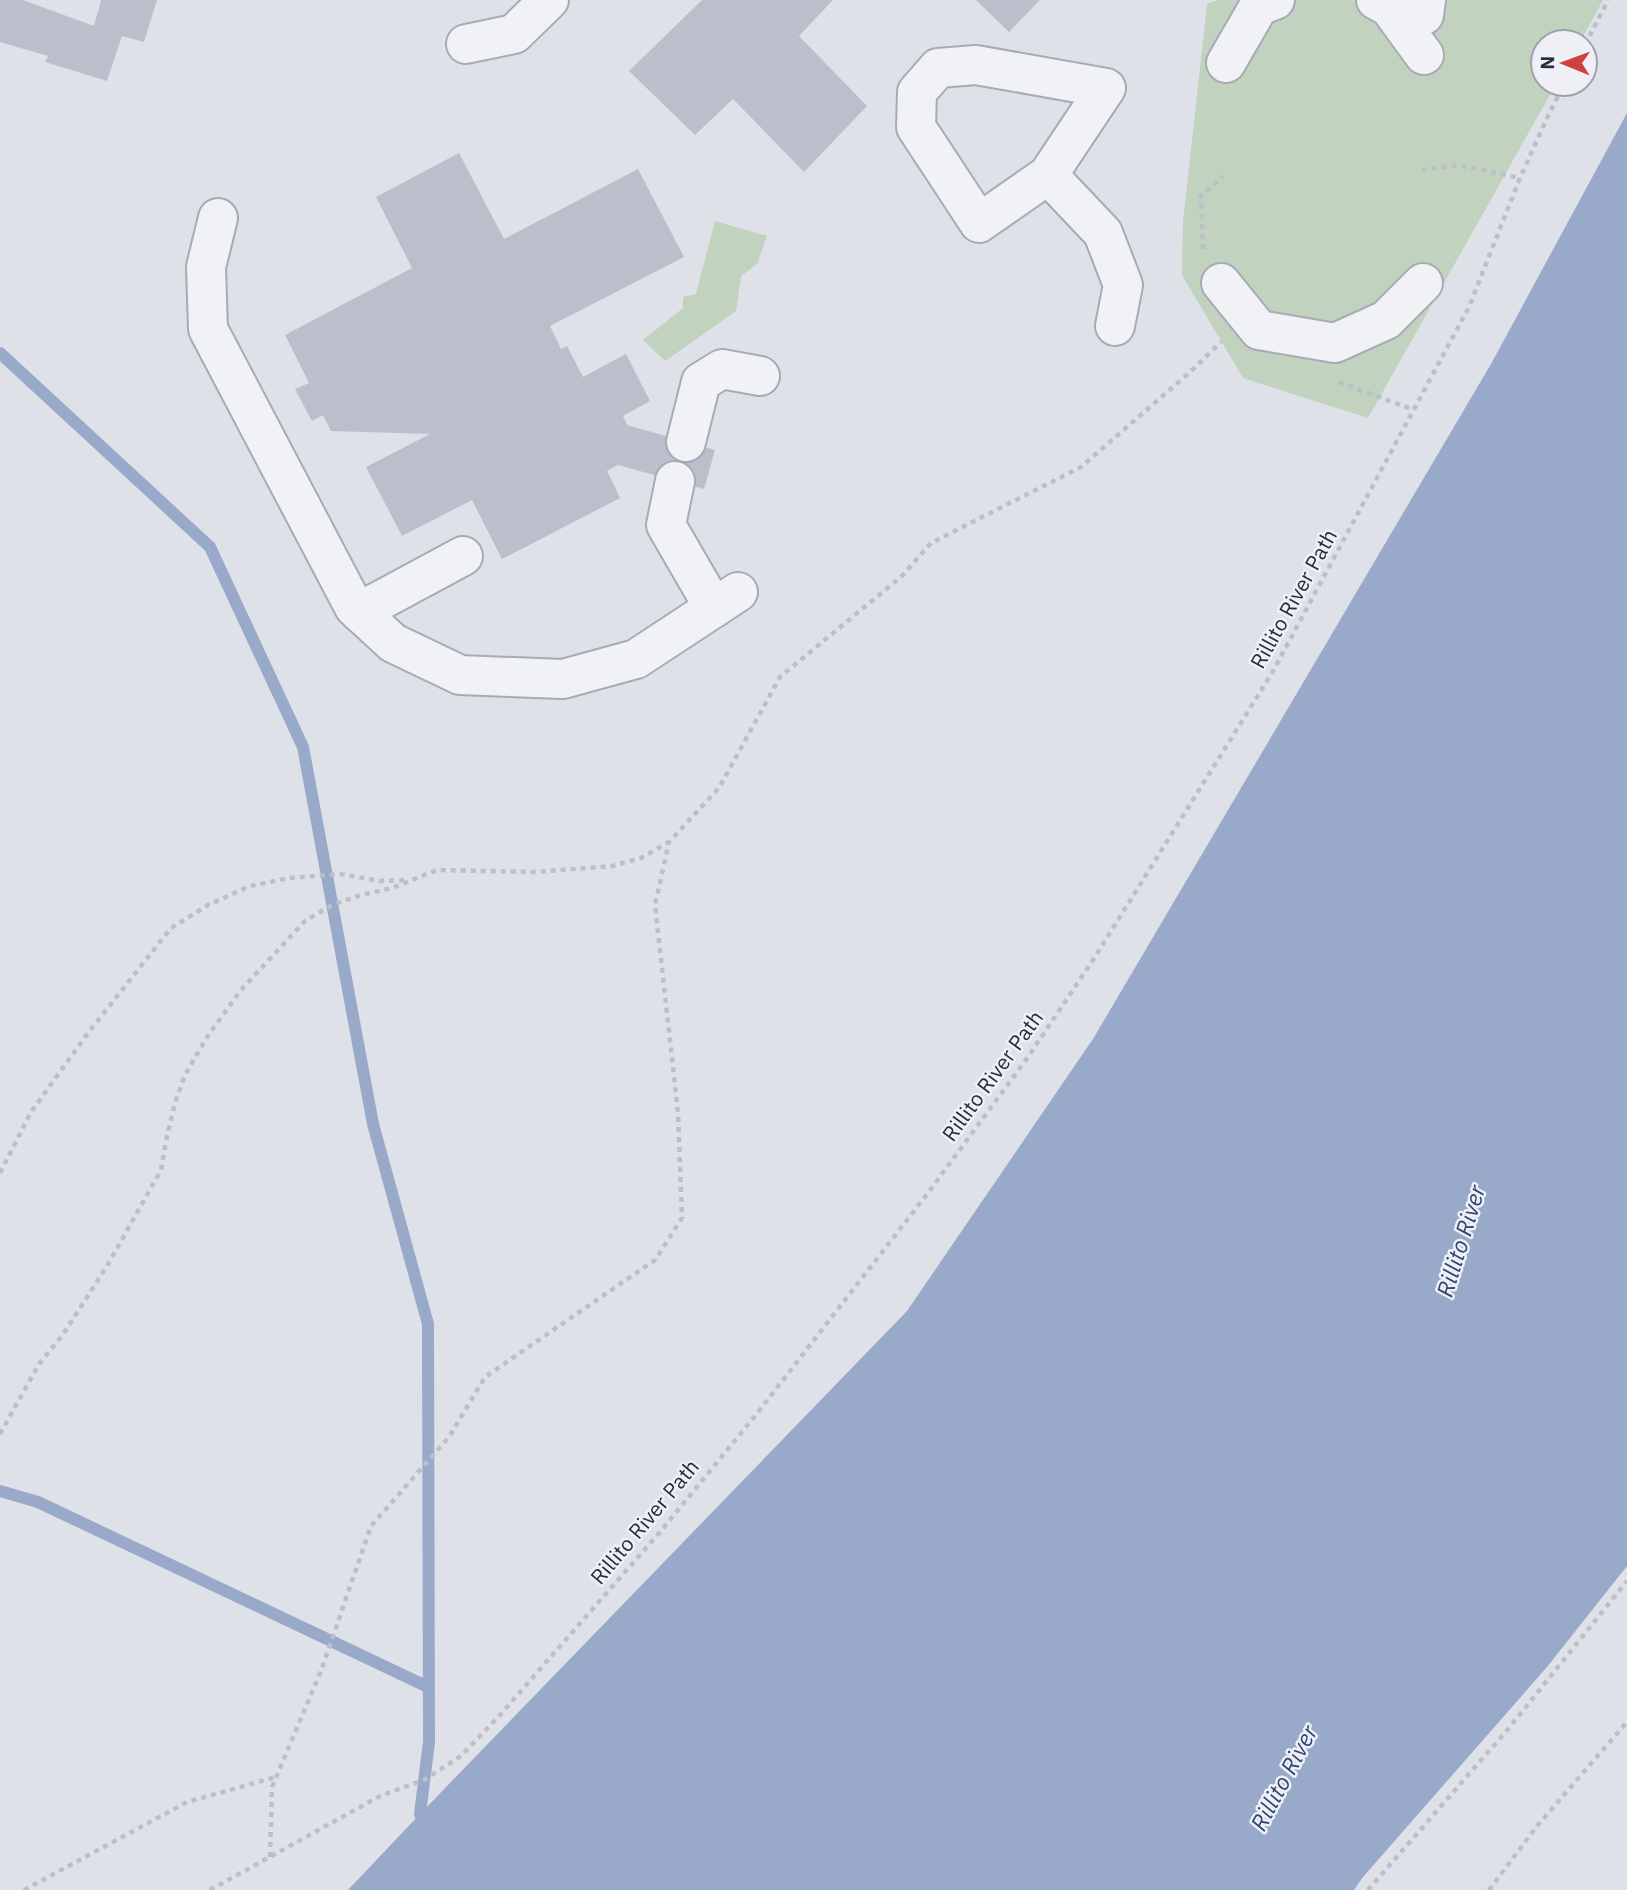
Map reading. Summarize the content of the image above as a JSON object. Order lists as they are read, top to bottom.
{
  "streets": {
    "path": ["Rillito River Path"]
  },
  "water": ["Rillito River"],
  "north": "left"
}
